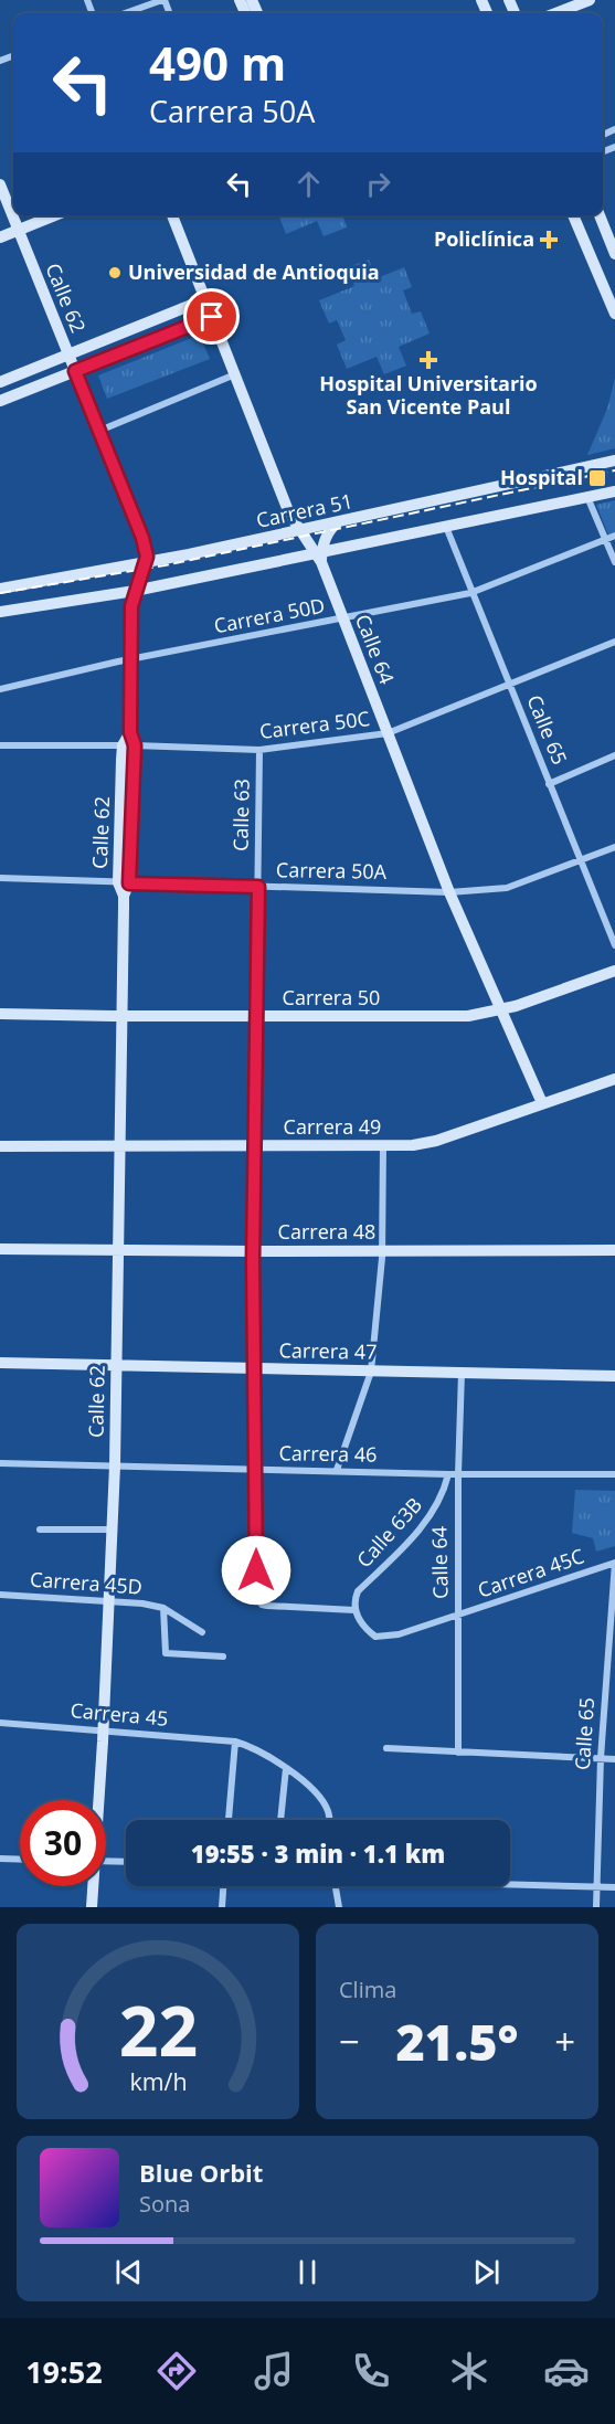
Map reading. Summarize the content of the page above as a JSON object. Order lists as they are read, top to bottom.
{
  "streets": {
    "main road": [
      "Calle 62",
      "Carrera 51",
      "Calle 64",
      "Carrera 50",
      "Carrera 49",
      "Carrera 48",
      "Carrera 47"
    ],
    "street": [
      "Carrera 50D",
      "Carrera 50C",
      "Calle 65",
      "Calle 63",
      "Carrera 50A",
      "Carrera 46",
      "Calle 63B",
      "Carrera 45C",
      "Carrera 45D",
      "Carrera 45"
    ]
  },
  "crossings": [
    ["Calle 62", "Carrera 51"],
    ["Calle 62", "Carrera 50D"],
    ["Calle 62", "Carrera 50C"],
    ["Calle 62", "Carrera 50A"],
    ["Calle 62", "Carrera 50"],
    ["Calle 62", "Carrera 49"],
    ["Calle 62", "Carrera 48"],
    ["Calle 62", "Carrera 47"],
    ["Calle 62", "Carrera 46"],
    ["Calle 62", "Carrera 45D"],
    ["Calle 62", "Carrera 45"],
    ["Carrera 51", "Calle 64"],
    ["Carrera 50D", "Calle 64"],
    ["Carrera 50D", "Calle 65"],
    ["Calle 64", "Carrera 50C"],
    ["Calle 64", "Carrera 50A"],
    ["Calle 64", "Carrera 50"],
    ["Calle 64", "Carrera 49"],
    ["Calle 64", "Carrera 47"],
    ["Calle 64", "Carrera 46"],
    ["Calle 64", "Carrera 45C"],
    ["Carrera 50C", "Calle 65"],
    ["Carrera 50C", "Calle 63"],
    ["Calle 65", "Carrera 50A"],
    ["Calle 65", "Carrera 45C"],
    ["Calle 63", "Carrera 50A"],
    ["Calle 63", "Carrera 50"],
    ["Calle 63", "Carrera 49"],
    ["Calle 63", "Carrera 48"],
    ["Calle 63", "Carrera 47"],
    ["Calle 63", "Carrera 46"],
    ["Calle 63", "Calle 63B"],
    ["Calle 63", "Carrera 45C"],
    ["Carrera 46", "Calle 63B"],
    ["Calle 63B", "Carrera 45C"]
  ],
  "places": {
    "health": ["Policlínica", "Hospital Universitario San Vicente Paul"],
    "other": ["Universidad de Antioquia"],
    "transit": ["Hospital"]
  },
  "page": {
    "turn": ["490 m", "Carrera 50A"],
    "limit": "30",
    "trip": "19:55 · 3 min · 1.1 km",
    "tile": "Clima",
    "heat": ["−", "21.5°", "+"],
    "song": ["Blue Orbit", "Sona"],
    "tabs": "19:52",
    "gauge": ["22", "km/h"]
  }
}
